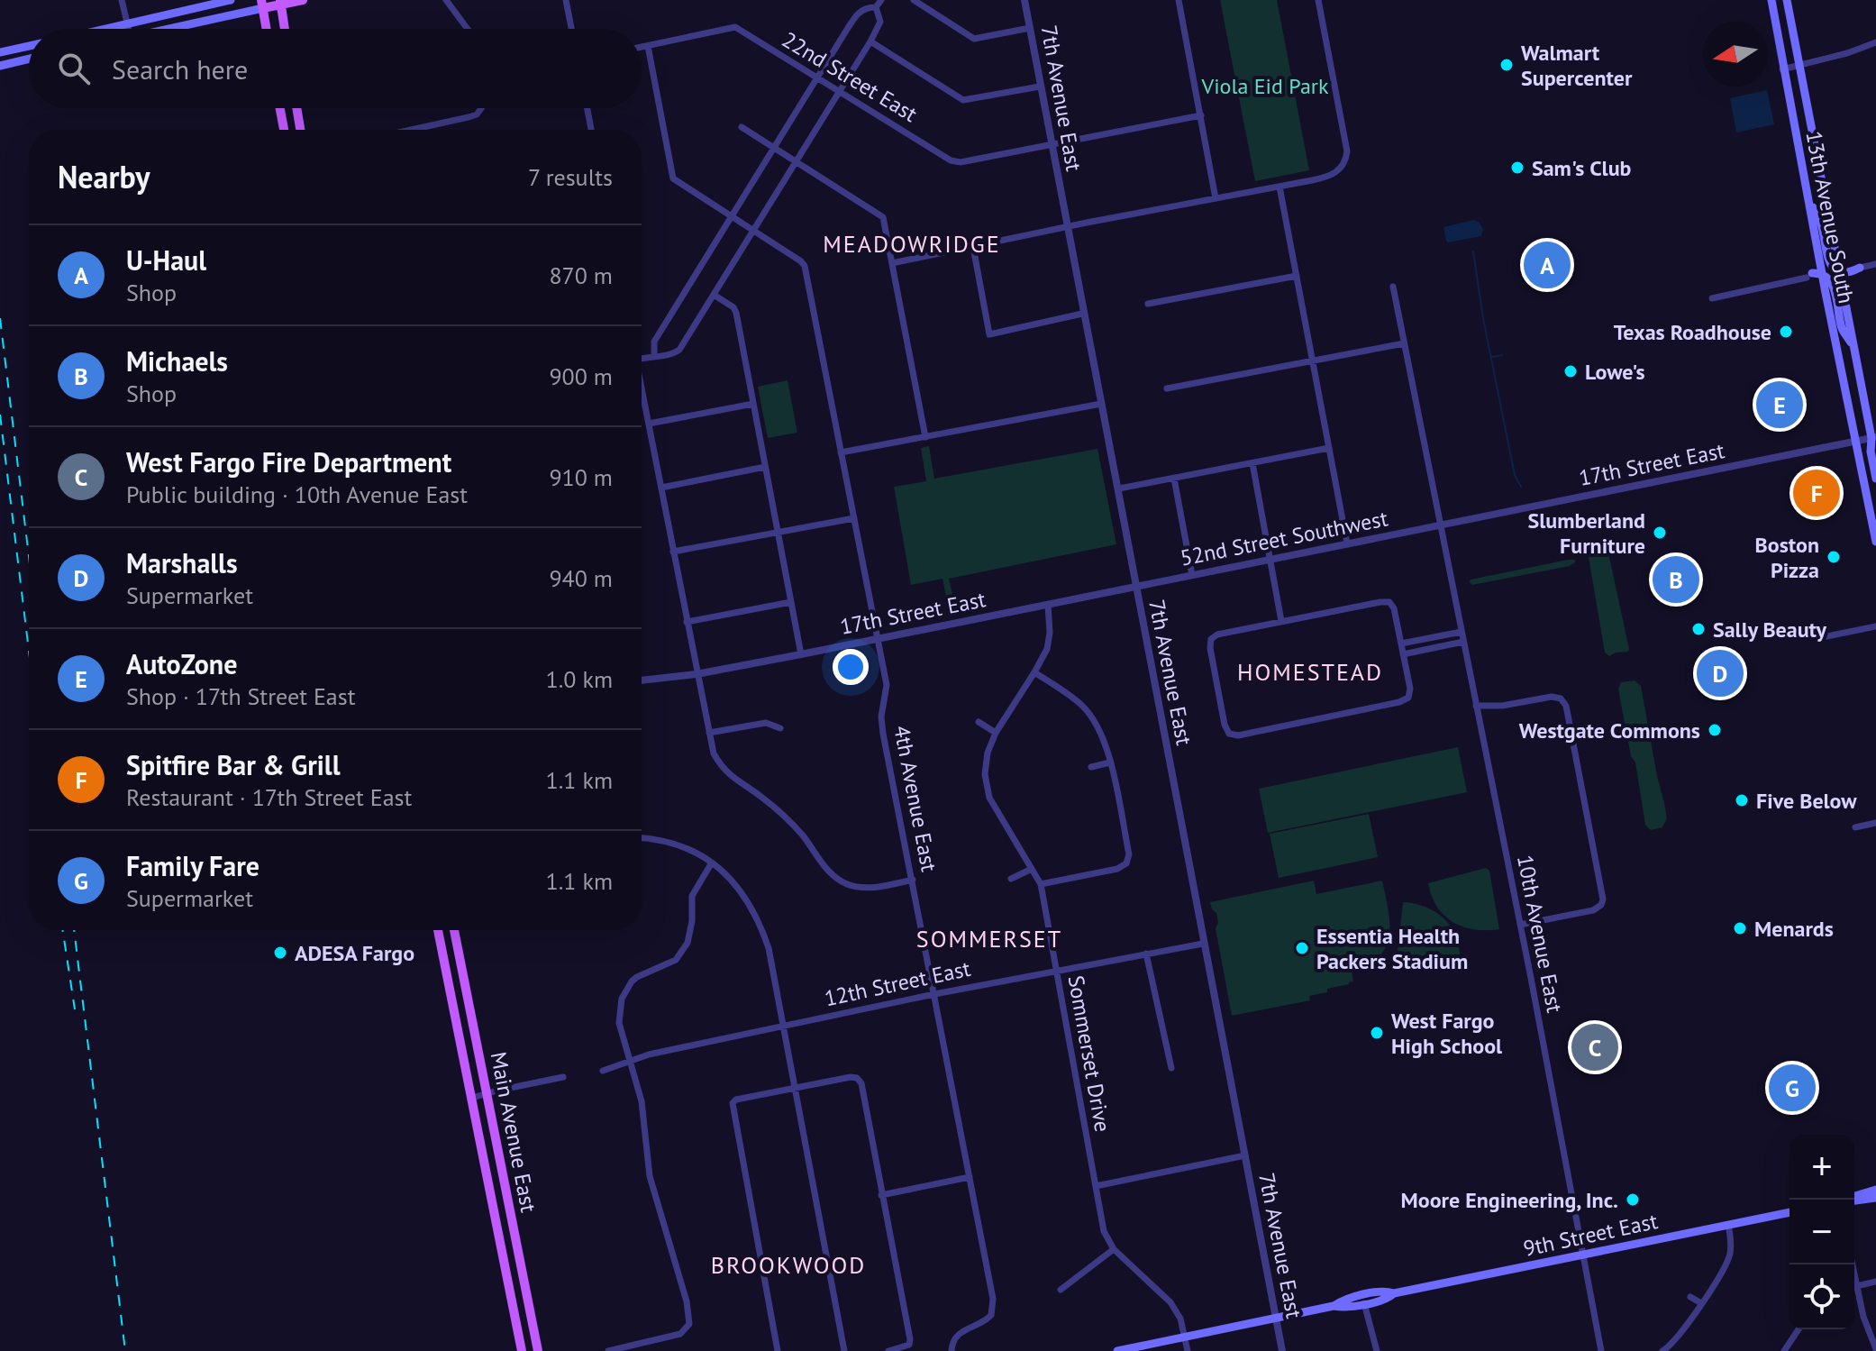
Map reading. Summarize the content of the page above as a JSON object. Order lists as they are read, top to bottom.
{
  "streets": {
    "main road": ["13th Avenue South", "Main Avenue East", "9th Street East"],
    "street": [
      "22nd Street East",
      "7th Avenue East",
      "17th Street East",
      "52nd Street Southwest",
      "4th Avenue East",
      "10th Avenue East",
      "12th Street East",
      "Sommerset Drive"
    ]
  },
  "crossings": [
    ["22nd Street East", "7th Avenue East"],
    ["22nd Street East", "4th Avenue East"],
    ["7th Avenue East", "17th Street East"],
    ["7th Avenue East", "52nd Street Southwest"],
    ["7th Avenue East", "12th Street East"],
    ["7th Avenue East", "9th Street East"],
    ["13th Avenue South", "17th Street East"],
    ["17th Street East", "52nd Street Southwest"],
    ["17th Street East", "4th Avenue East"],
    ["17th Street East", "10th Avenue East"],
    ["17th Street East", "Sommerset Drive"],
    ["52nd Street Southwest", "10th Avenue East"],
    ["4th Avenue East", "12th Street East"],
    ["10th Avenue East", "9th Street East"],
    ["12th Street East", "Sommerset Drive"],
    ["Sommerset Drive", "9th Street East"]
  ],
  "districts": [
    "MEADOWRIDGE",
    "HOMESTEAD",
    "SOMMERSET",
    "BROOKWOOD"
  ],
  "parks": ["Viola Eid Park"],
  "places": [
    "Walmart Supercenter",
    "Sam's Club",
    "Texas Roadhouse",
    "Lowe's",
    "Slumberland Furniture",
    "Boston Pizza",
    "Sally Beauty",
    "Westgate Commons",
    "Five Below",
    "Menards",
    "Essentia Health Packers Stadium",
    "ADESA Fargo",
    "West Fargo High School",
    "Moore Engineering, Inc."
  ],
  "north": "left",
  "page": {
    "search": "Search here",
    "heading": ["Nearby", "7 results"],
    "list": [
      {
        "mark": "A",
        "name": "U-Haul",
        "note": "Shop",
        "value": "870 m"
      },
      {
        "mark": "B",
        "name": "Michaels",
        "note": "Shop",
        "value": "900 m"
      },
      {
        "mark": "C",
        "name": "West Fargo Fire Department",
        "note": "Public building · 10th Avenue East",
        "value": "910 m"
      },
      {
        "mark": "D",
        "name": "Marshalls",
        "note": "Supermarket",
        "value": "940 m"
      },
      {
        "mark": "E",
        "name": "AutoZone",
        "note": "Shop · 17th Street East",
        "value": "1.0 km"
      },
      {
        "mark": "F",
        "name": "Spitfire Bar & Grill",
        "note": "Restaurant · 17th Street East",
        "value": "1.1 km"
      },
      {
        "mark": "G",
        "name": "Family Fare",
        "note": "Supermarket",
        "value": "1.1 km"
      }
    ],
    "pins": [
      "A",
      "E",
      "F",
      "B",
      "D",
      "C",
      "G"
    ],
    "map_buttons": ["+", "−"]
  }
}
